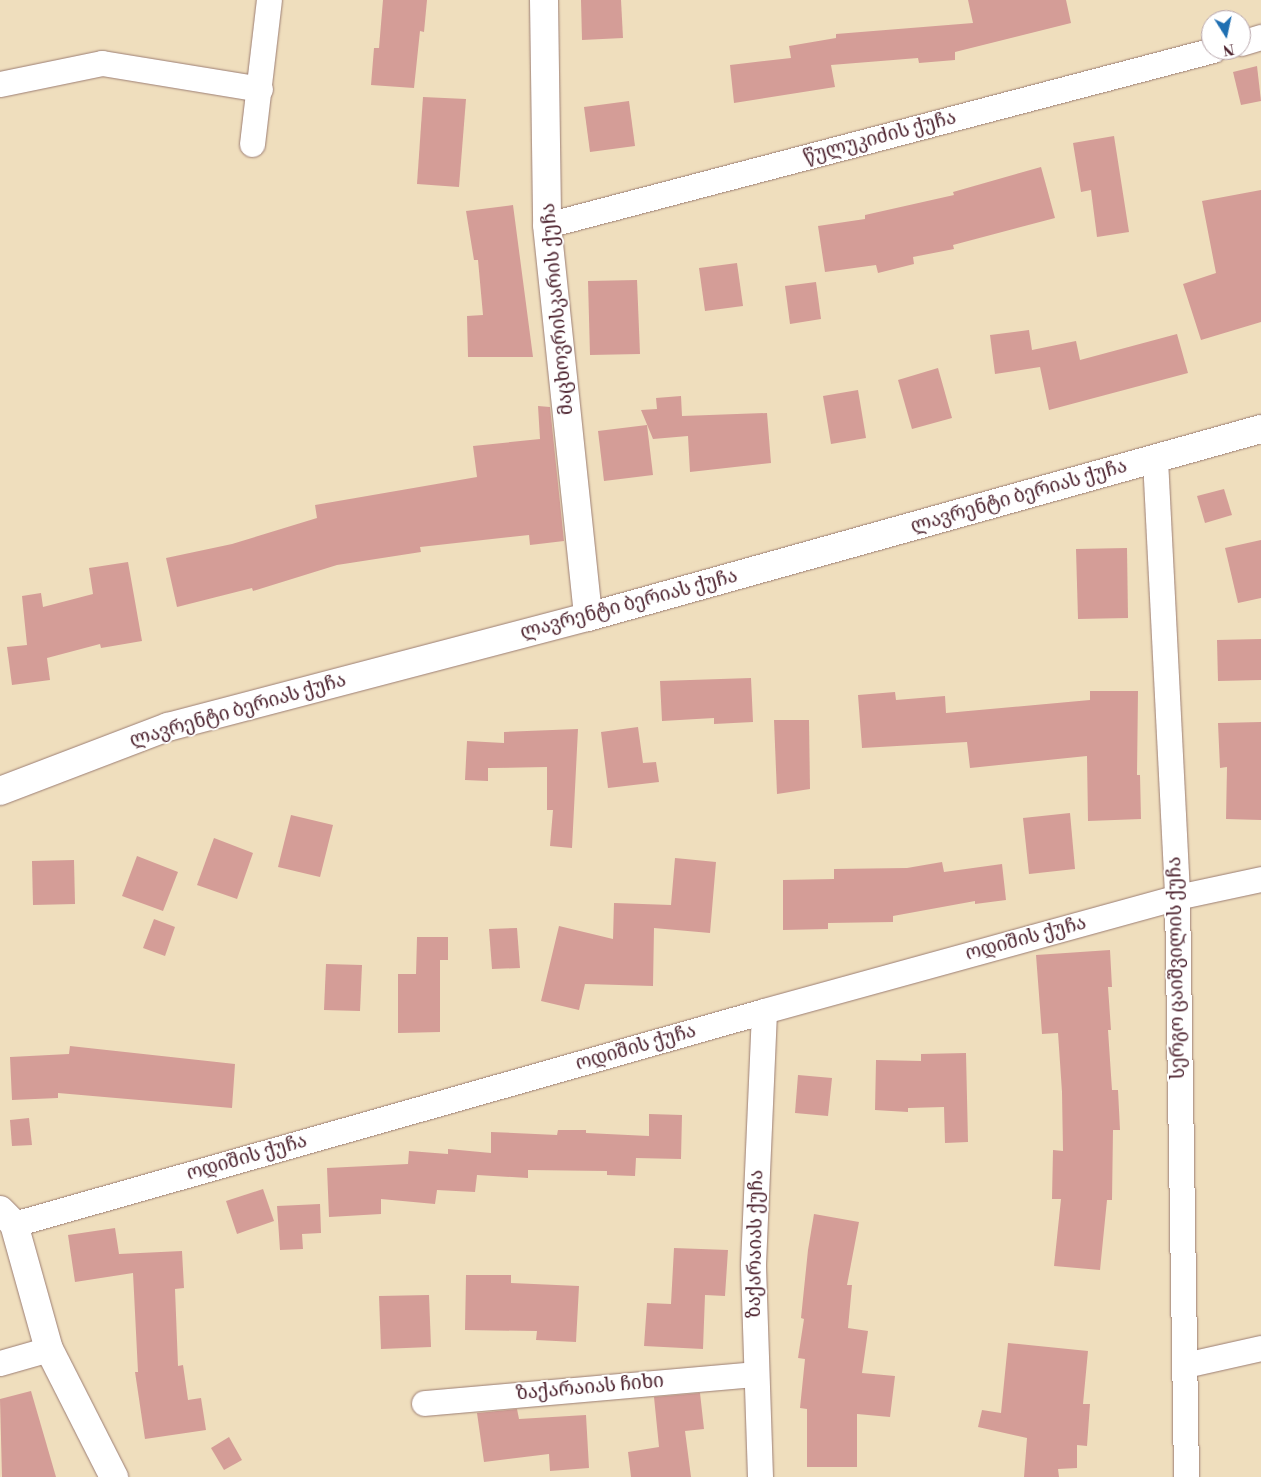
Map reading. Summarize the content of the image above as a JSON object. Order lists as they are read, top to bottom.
{
  "streets": {
    "main road": ["მაცხოვრისკარის ქუჩა", "ლავრენტი ბერიას ქუჩა"],
    "street": [
      "წულუკიძის ქუჩა",
      "ოდიშის ქუჩა",
      "სერგო ცაიშვილის ქუჩა",
      "ზაქარაიას ქუჩა",
      "ზაქარაიას ჩიხი"
    ]
  },
  "crossings": [
    ["წულუკიძის ქუჩა", "მაცხოვრისკარის ქუჩა"],
    ["მაცხოვრისკარის ქუჩა", "ლავრენტი ბერიას ქუჩა"],
    ["ლავრენტი ბერიას ქუჩა", "სერგო ცაიშვილის ქუჩა"],
    ["ოდიშის ქუჩა", "სერგო ცაიშვილის ქუჩა"],
    ["ოდიშის ქუჩა", "ზაქარაიას ქუჩა"],
    ["ზაქარაიას ქუჩა", "ზაქარაიას ჩიხი"]
  ],
  "north": "bottom"
}
